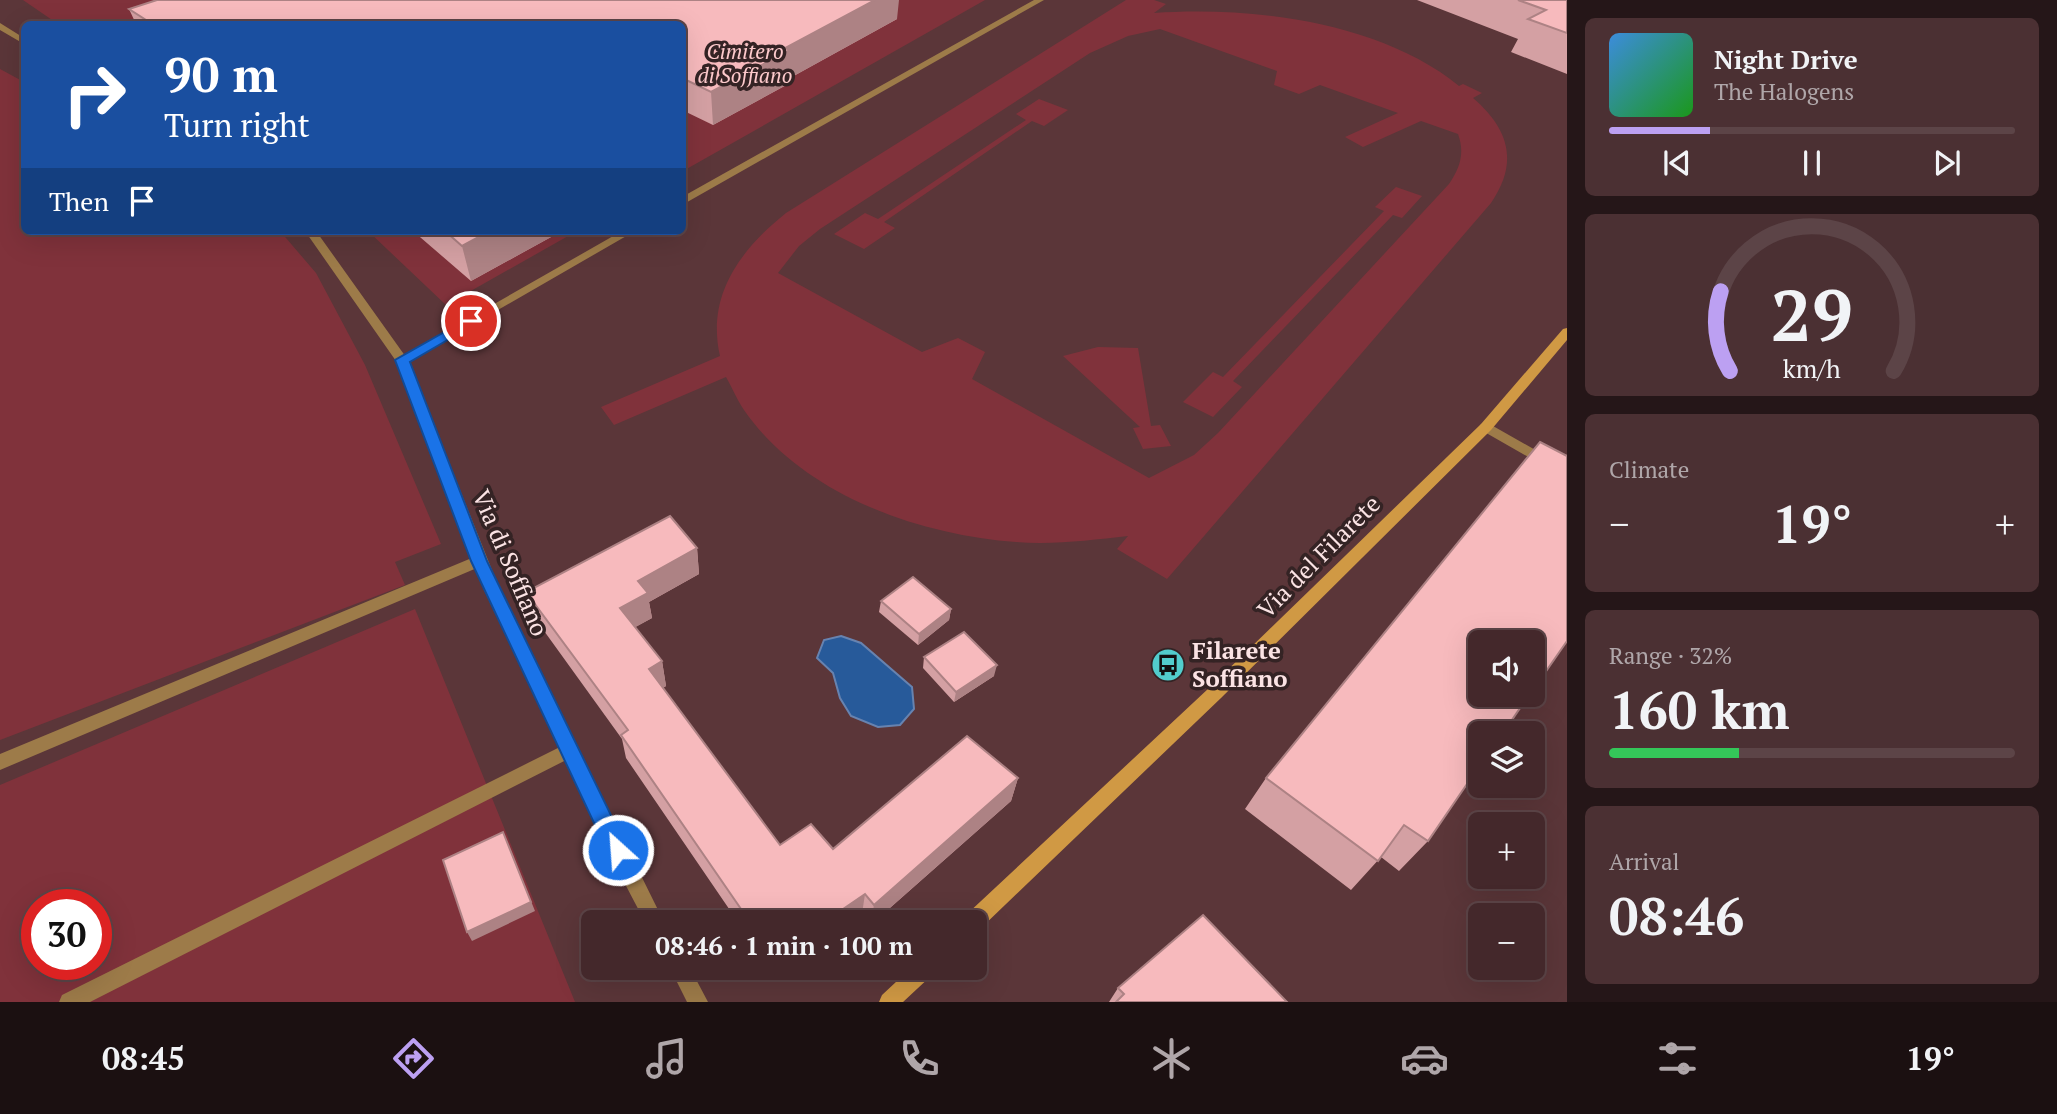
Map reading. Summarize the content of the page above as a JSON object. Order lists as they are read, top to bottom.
{
  "streets": {
    "street": ["Via del Filarete", "Via di Soffiano"]
  },
  "parks": ["Cimitero di Soffiano"],
  "places": {
    "bus stop": ["Filarete Soffiano"]
  },
  "page": {
    "turn": ["90 m", "Turn right"],
    "song": ["Night Drive", "The Halogens"],
    "then": "Then",
    "tile": [
      "Climate",
      ["Range · 32%", "160 km"],
      ["Arrival", "08:46"]
    ],
    "heat": ["−", "19°", "+"],
    "map_buttons": ["+", "−"],
    "limit": "30",
    "trip": "08:46 · 1 min · 100 m",
    "tabs": ["08:45", "19°"],
    "gauge": ["29", "km/h"]
  }
}
